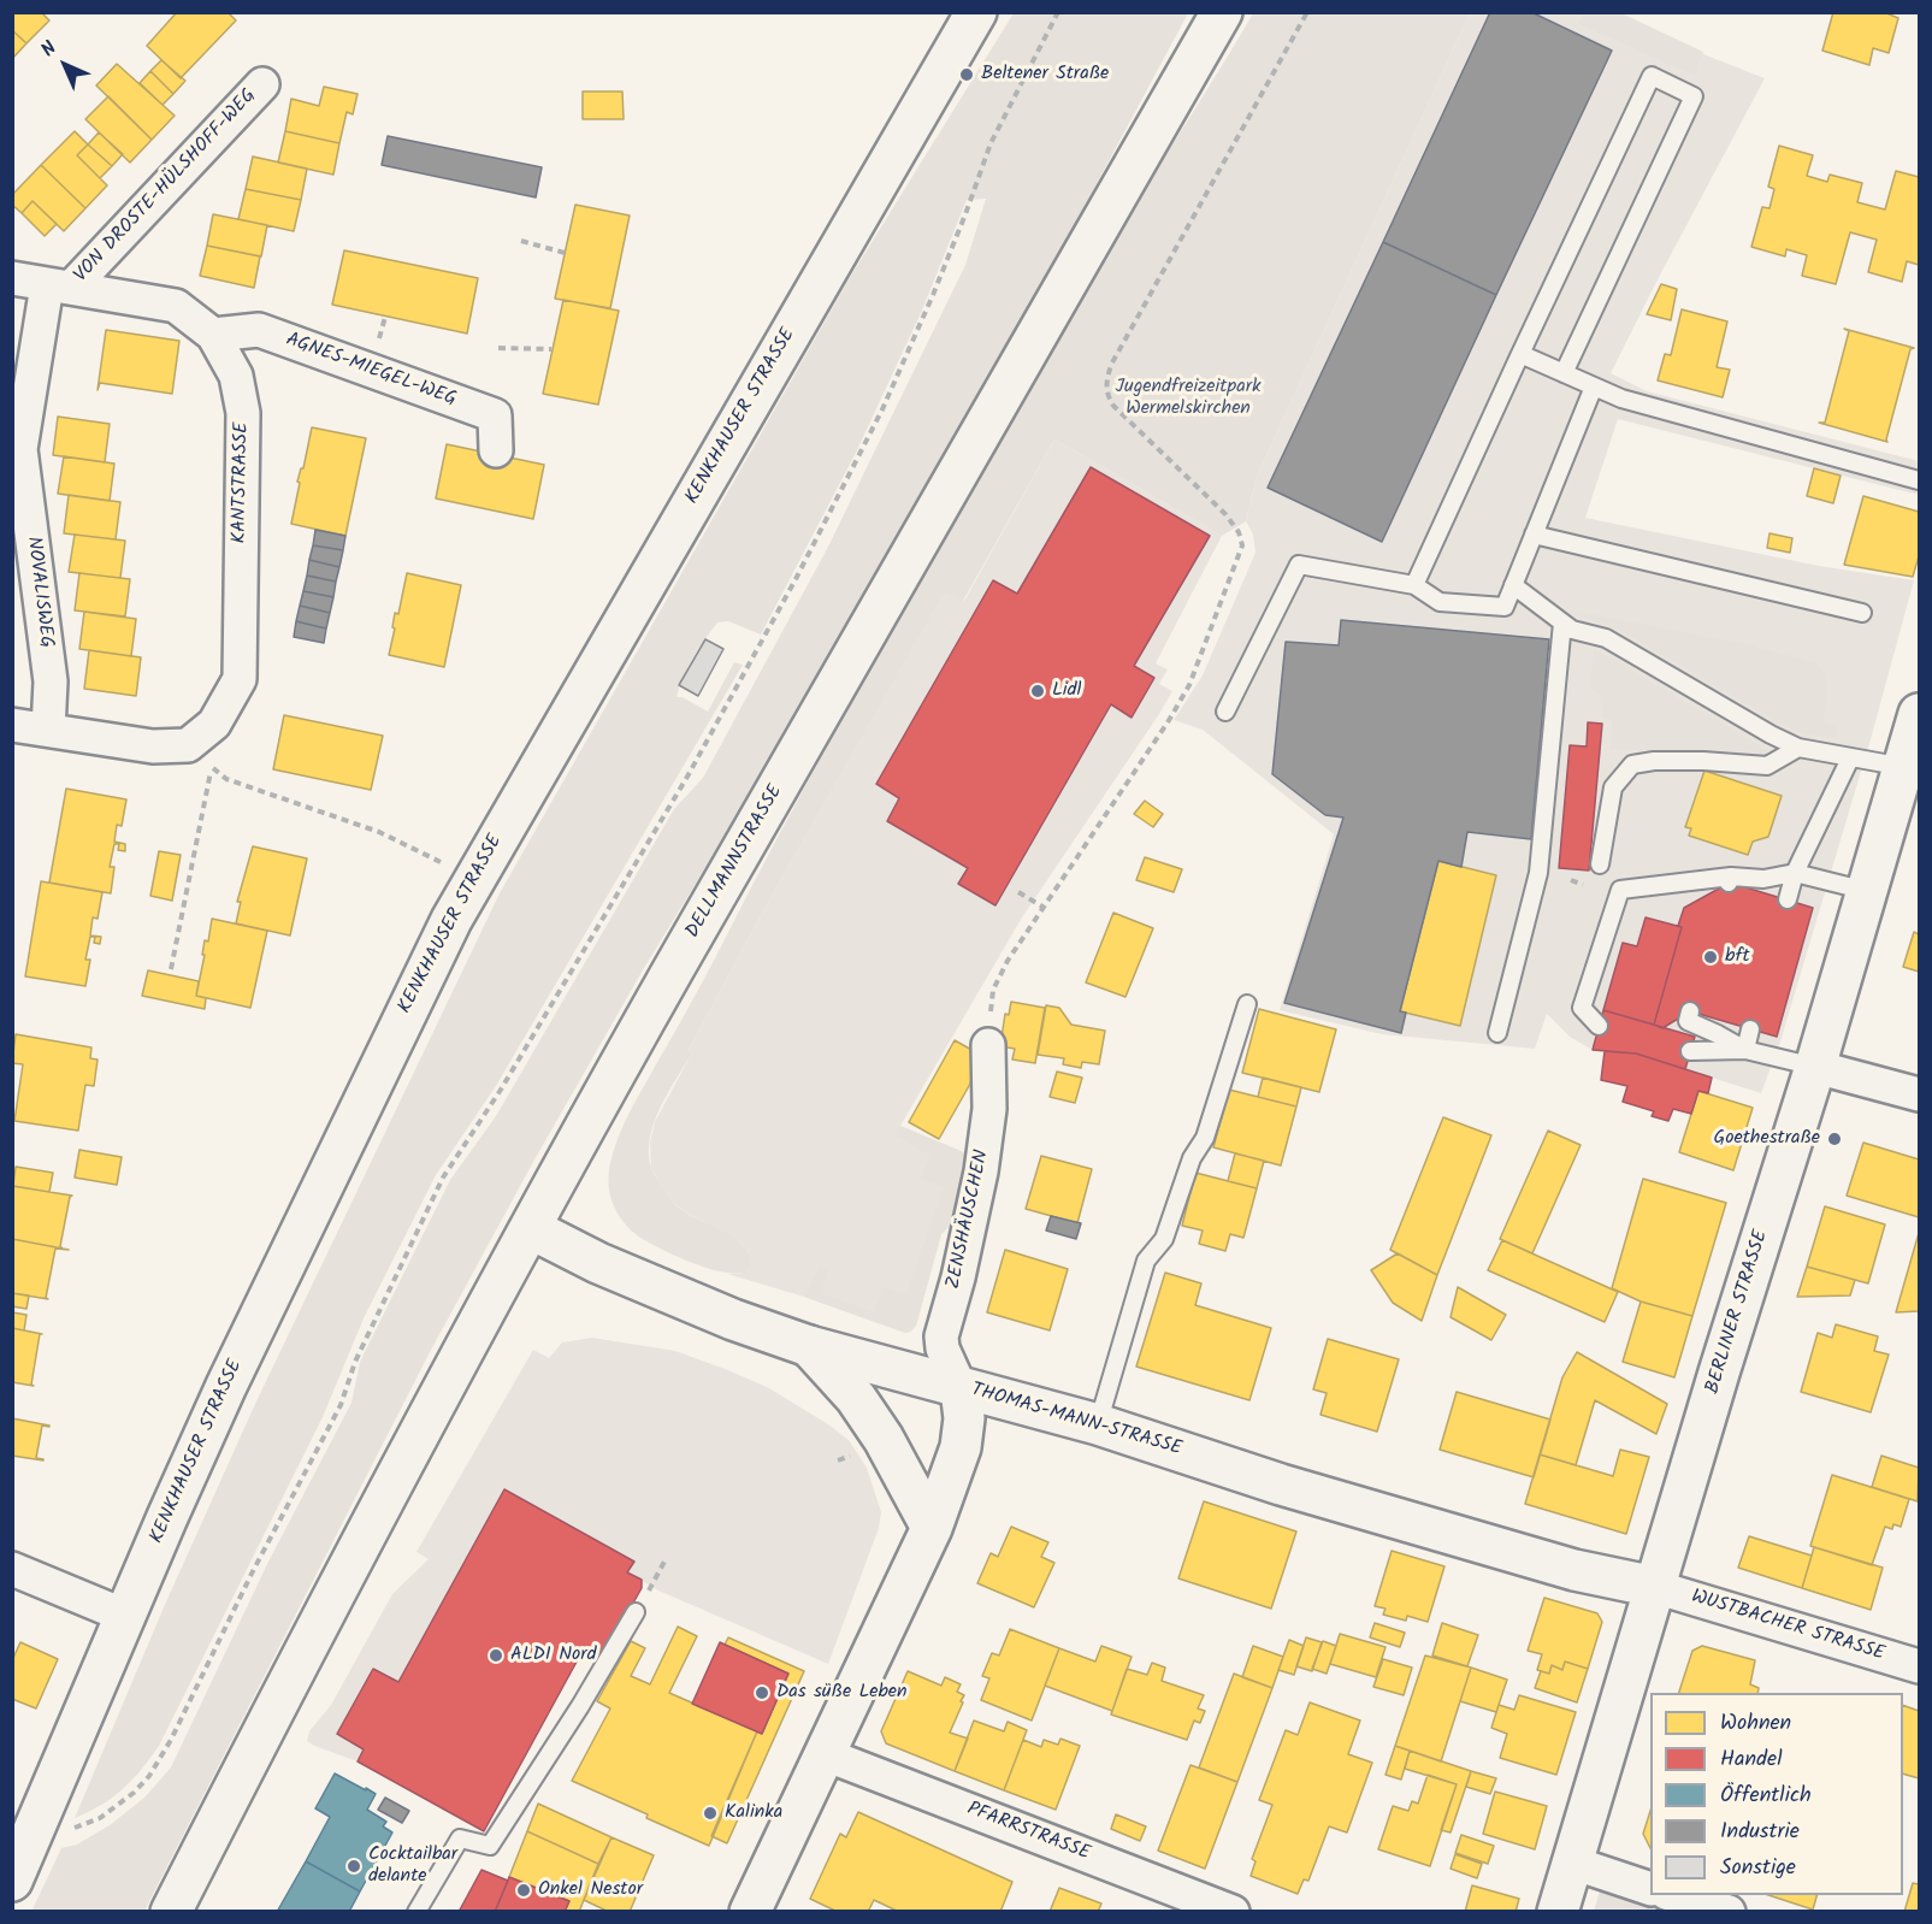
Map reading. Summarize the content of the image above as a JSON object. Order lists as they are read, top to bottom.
{
  "streets": {
    "main road": [
      "KENKHAUSER STRASSE",
      "DELLMANNSTRASSE",
      "BERLINER STRASSE",
      "THOMAS-MANN-STRASSE"
    ],
    "street": [
      "VON DROSTE-HÜLSHOFF-WEG",
      "AGNES-MIEGEL-WEG",
      "KANTSTRASSE",
      "NOVALISWEG",
      "ZENSHÄUSCHEN",
      "WUSTBACHER STRASSE",
      "PFARRSTRASSE"
    ]
  },
  "crossings": [
    ["VON DROSTE-HÜLSHOFF-WEG", "KANTSTRASSE"],
    ["VON DROSTE-HÜLSHOFF-WEG", "NOVALISWEG"],
    ["AGNES-MIEGEL-WEG", "KANTSTRASSE"],
    ["KANTSTRASSE", "NOVALISWEG"],
    ["ZENSHÄUSCHEN", "THOMAS-MANN-STRASSE"],
    ["BERLINER STRASSE", "THOMAS-MANN-STRASSE"],
    ["BERLINER STRASSE", "WUSTBACHER STRASSE"],
    ["THOMAS-MANN-STRASSE", "WUSTBACHER STRASSE"],
    ["THOMAS-MANN-STRASSE", "PFARRSTRASSE"]
  ],
  "parks": ["Jugendfreizeitpark Wermelskirchen"],
  "places": [
    "Beltener Straße",
    "Lidl",
    "bft",
    "Goethestraße",
    "ALDI Nord",
    "Das süße Leben",
    "Kalinka",
    "Cocktailbar delante",
    "Onkel Nestor"
  ],
  "legend": [
    "Wohnen",
    "Handel",
    "Öffentlich",
    "Industrie",
    "Sonstige"
  ],
  "north": "top left"
}
